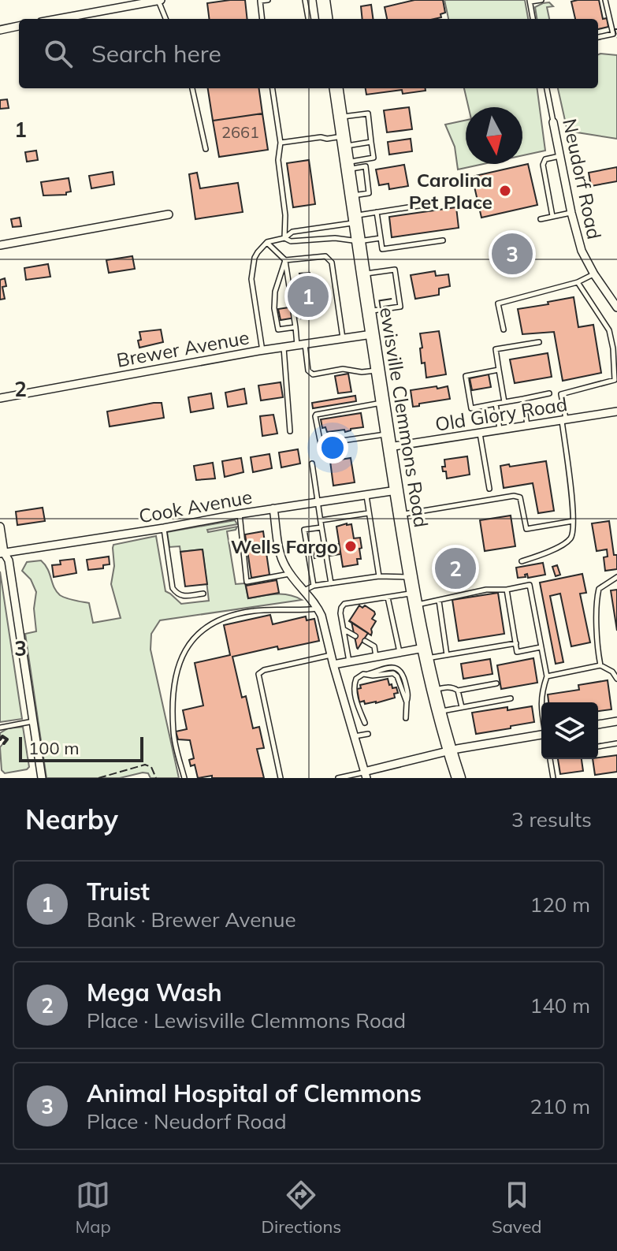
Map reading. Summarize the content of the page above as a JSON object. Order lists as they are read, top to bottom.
{
  "streets": {
    "main road": ["Lewisville Clemmons Road"],
    "street": [
      "Neudorf Road",
      "Brewer Avenue",
      "Old Glory Road",
      "Cook Avenue"
    ]
  },
  "crossings": [
    ["Brewer Avenue", "Lewisville Clemmons Road"],
    ["Lewisville Clemmons Road", "Old Glory Road"],
    ["Lewisville Clemmons Road", "Cook Avenue"]
  ],
  "places": ["Carolina Pet Place", "Wells Fargo"],
  "house_numbers": ["2661"],
  "scale_bar": "100 m",
  "north": "bottom",
  "page": {
    "search": "Search here",
    "pins": ["3", "1", "2"],
    "scale": "100 m",
    "heading": ["Nearby", "3 results"],
    "list": [
      {
        "mark": "1",
        "name": "Truist",
        "note": "Bank · Brewer Avenue",
        "value": "120 m"
      },
      {
        "mark": "2",
        "name": "Mega Wash",
        "note": "Place · Lewisville Clemmons Road",
        "value": "140 m"
      },
      {
        "mark": "3",
        "name": "Animal Hospital of Clemmons",
        "note": "Place · Neudorf Road",
        "value": "210 m"
      }
    ],
    "nav": ["Map", "Directions", "Saved"]
  },
  "grid": {
    "rows": ["1", "2", "3"]
  }
}
